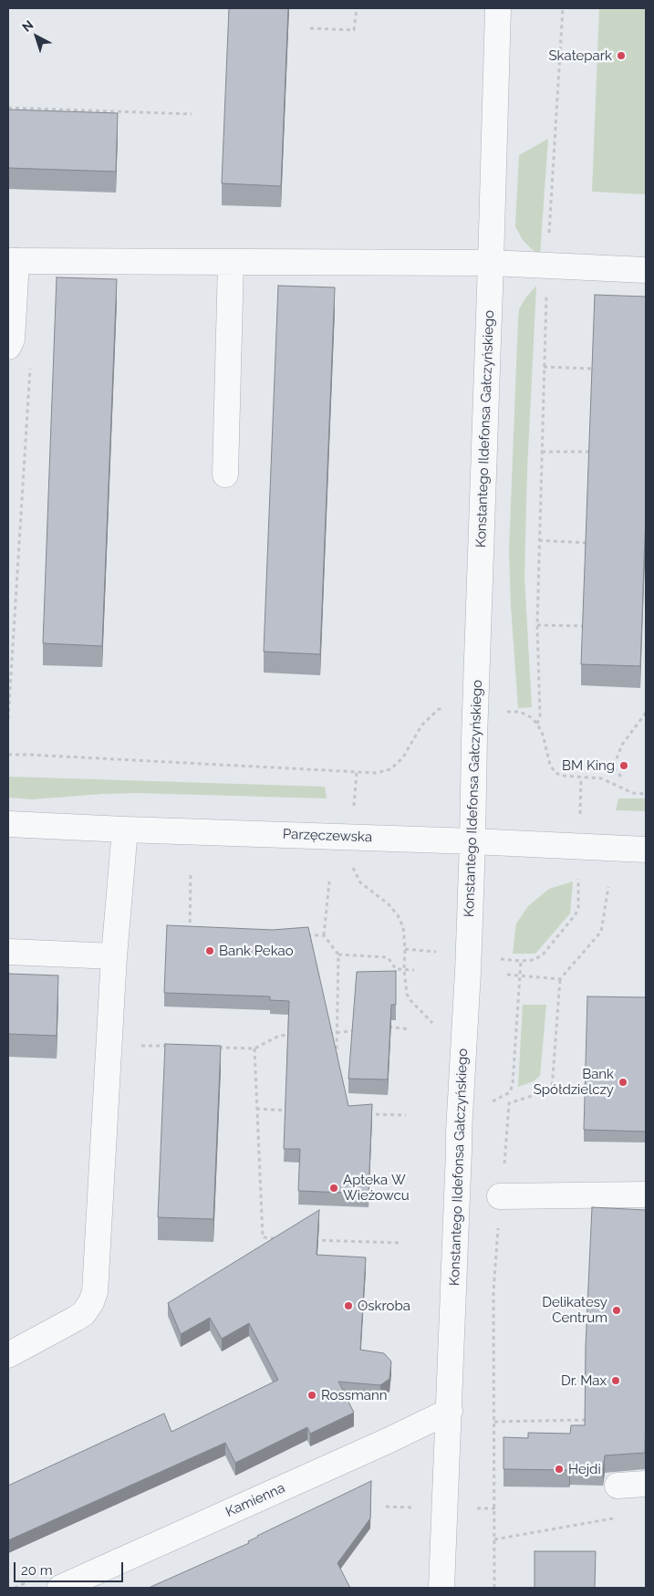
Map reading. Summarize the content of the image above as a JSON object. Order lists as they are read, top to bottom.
{
  "streets": {
    "street": ["Konstantego Ildefonsa Gałczyńskiego", "Parzęczewska", "Kamienna"]
  },
  "crossings": [
    ["Konstantego Ildefonsa Gałczyńskiego", "Parzęczewska"],
    ["Konstantego Ildefonsa Gałczyńskiego", "Kamienna"]
  ],
  "places": [
    "Skatepark",
    "BM King",
    "Bank Pekao",
    "Bank Spółdzielczy",
    "Apteka W Wieżowcu",
    "Oskroba",
    "Delikatesy Centrum",
    "Dr. Max",
    "Rossmann",
    "Hejdi"
  ],
  "scale_bar": "20 m",
  "north": "top left"
}
